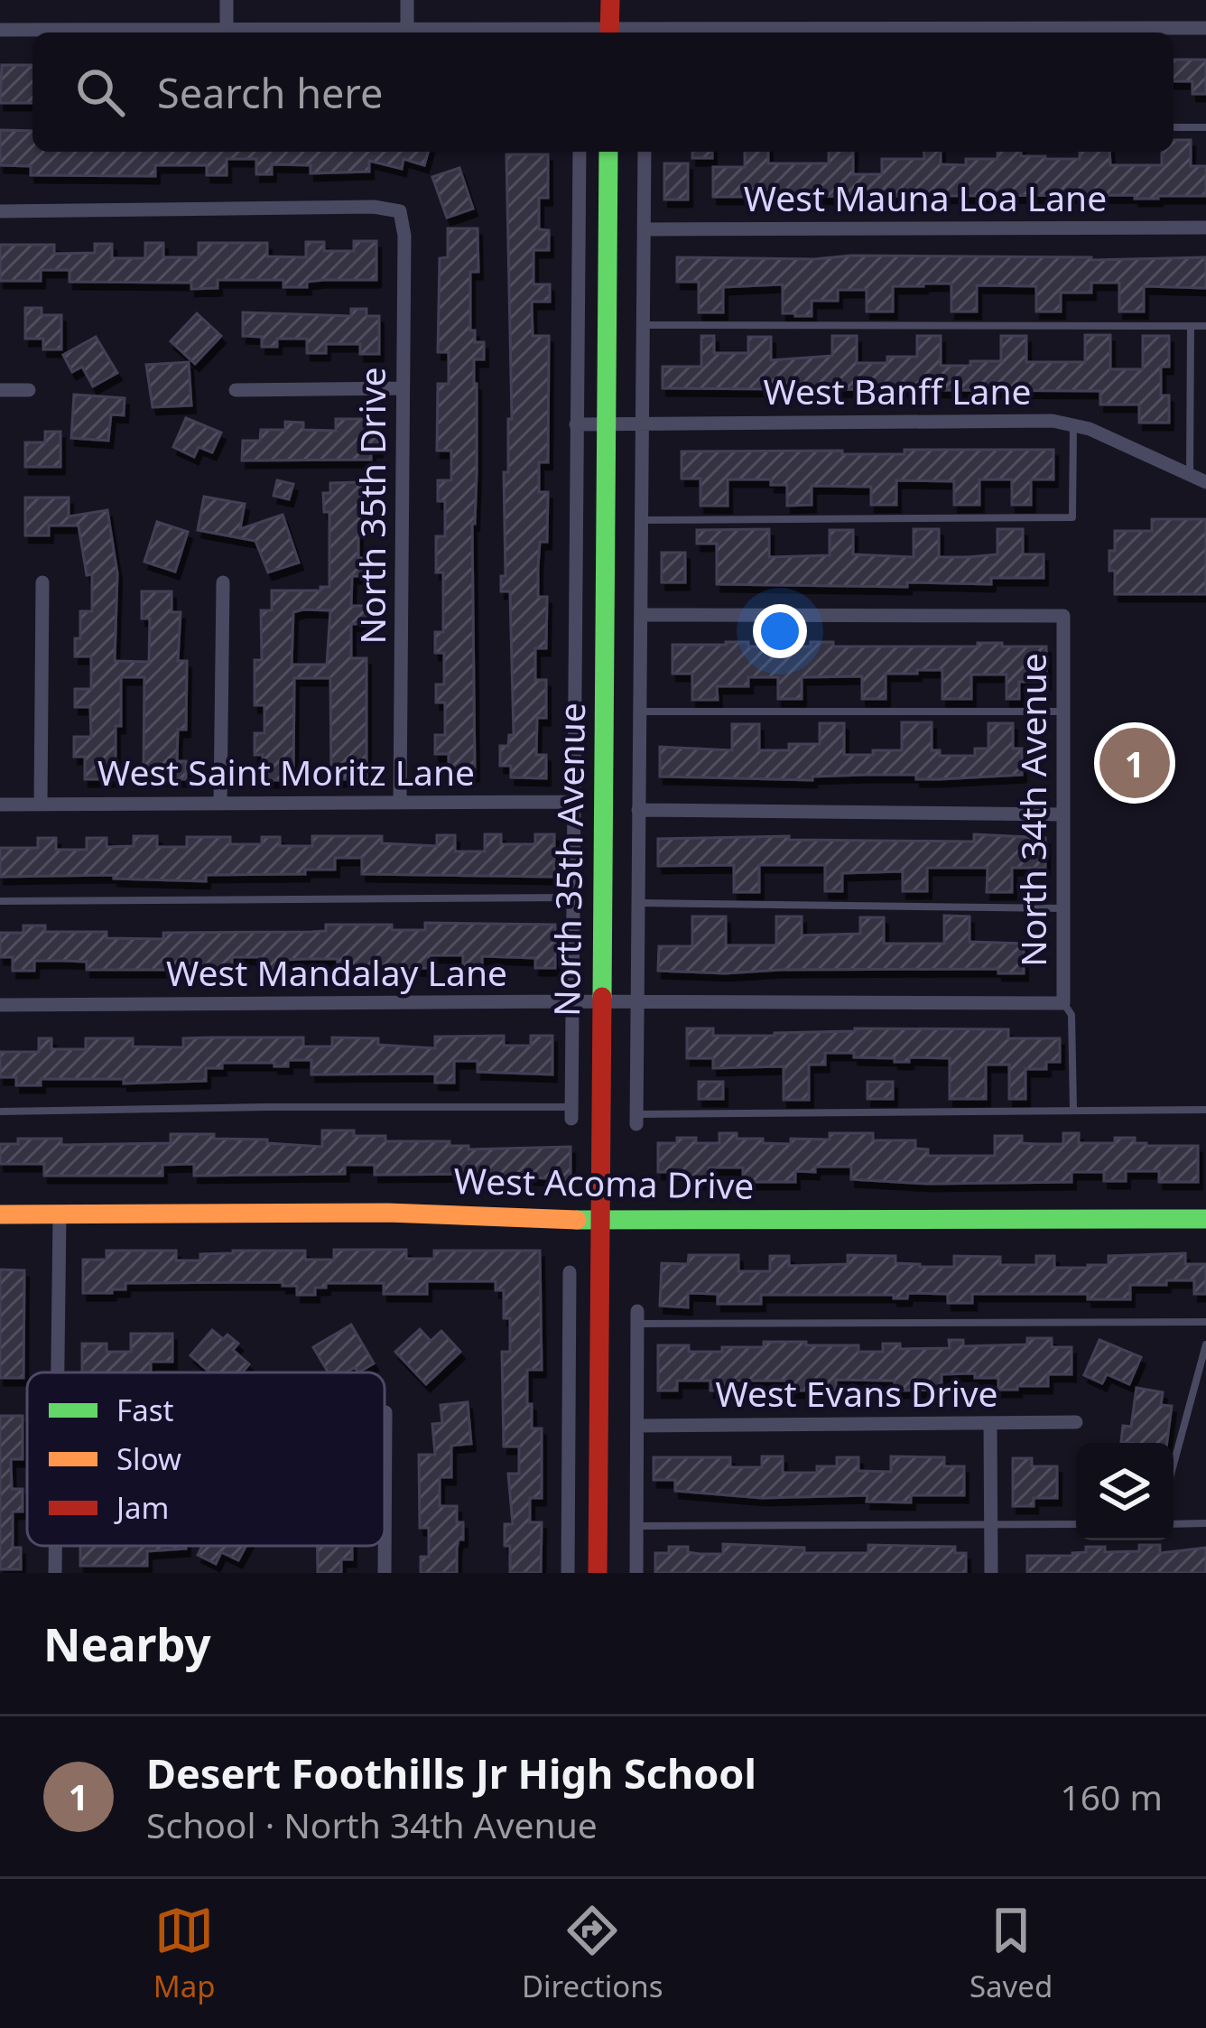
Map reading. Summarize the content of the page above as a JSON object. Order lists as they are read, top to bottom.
{
  "streets": {
    "main road": ["North 35th Avenue", "West Acoma Drive"],
    "street": [
      "West Mauna Loa Lane",
      "West Banff Lane",
      "North 35th Drive",
      "West Saint Moritz Lane",
      "North 34th Avenue",
      "West Mandalay Lane",
      "West Evans Drive"
    ]
  },
  "crossings": [
    ["West Mauna Loa Lane", "North 35th Avenue"],
    ["West Banff Lane", "North 35th Avenue"],
    ["North 35th Drive", "West Saint Moritz Lane"],
    ["West Saint Moritz Lane", "North 35th Avenue"],
    ["North 34th Avenue", "North 35th Avenue"],
    ["North 34th Avenue", "West Mandalay Lane"],
    ["North 35th Avenue", "West Mandalay Lane"],
    ["North 35th Avenue", "West Acoma Drive"]
  ],
  "legend": ["Fast", "Slow", "Jam"],
  "page": {
    "search": "Search here",
    "pins": "1",
    "heading": "Nearby",
    "list": [
      {
        "mark": "1",
        "name": "Desert Foothills Jr High School",
        "note": "School · North 34th Avenue",
        "value": "160 m"
      }
    ],
    "nav": ["Map", "Directions", "Saved"]
  }
}
